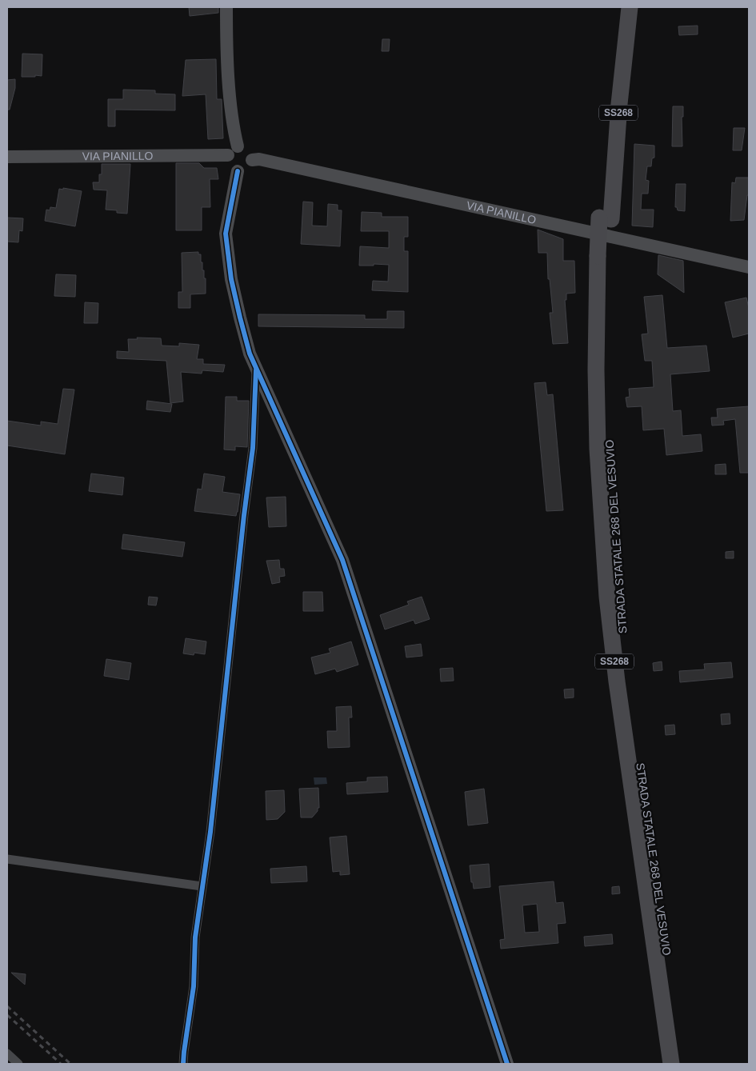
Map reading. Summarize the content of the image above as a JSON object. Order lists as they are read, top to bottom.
{
  "streets": {
    "highway": ["SS268", "STRADA STATALE 268 DEL VESUVIO"],
    "street": ["VIA PIANILLO"]
  }
}
